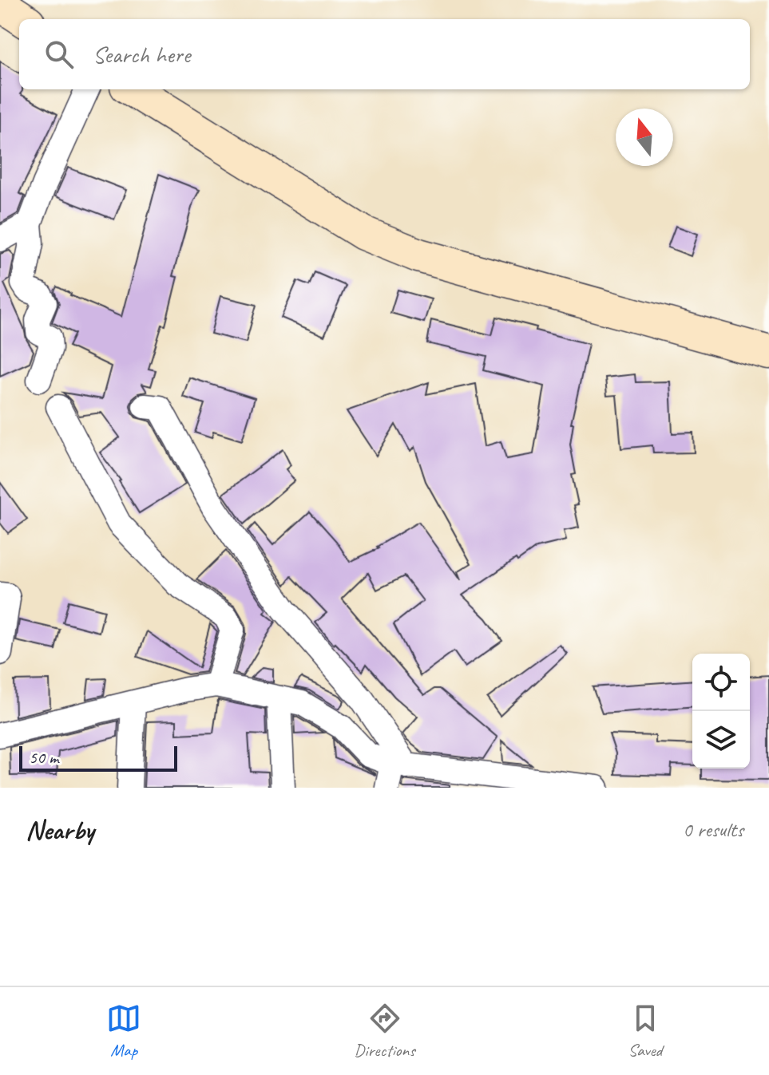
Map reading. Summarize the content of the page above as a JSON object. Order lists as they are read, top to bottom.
{
  "scale_bar": "50 m",
  "north": "top",
  "page": {
    "search": "Search here",
    "scale": "50 m",
    "heading": ["Nearby", "0 results"],
    "nav": ["Map", "Directions", "Saved"]
  }
}
